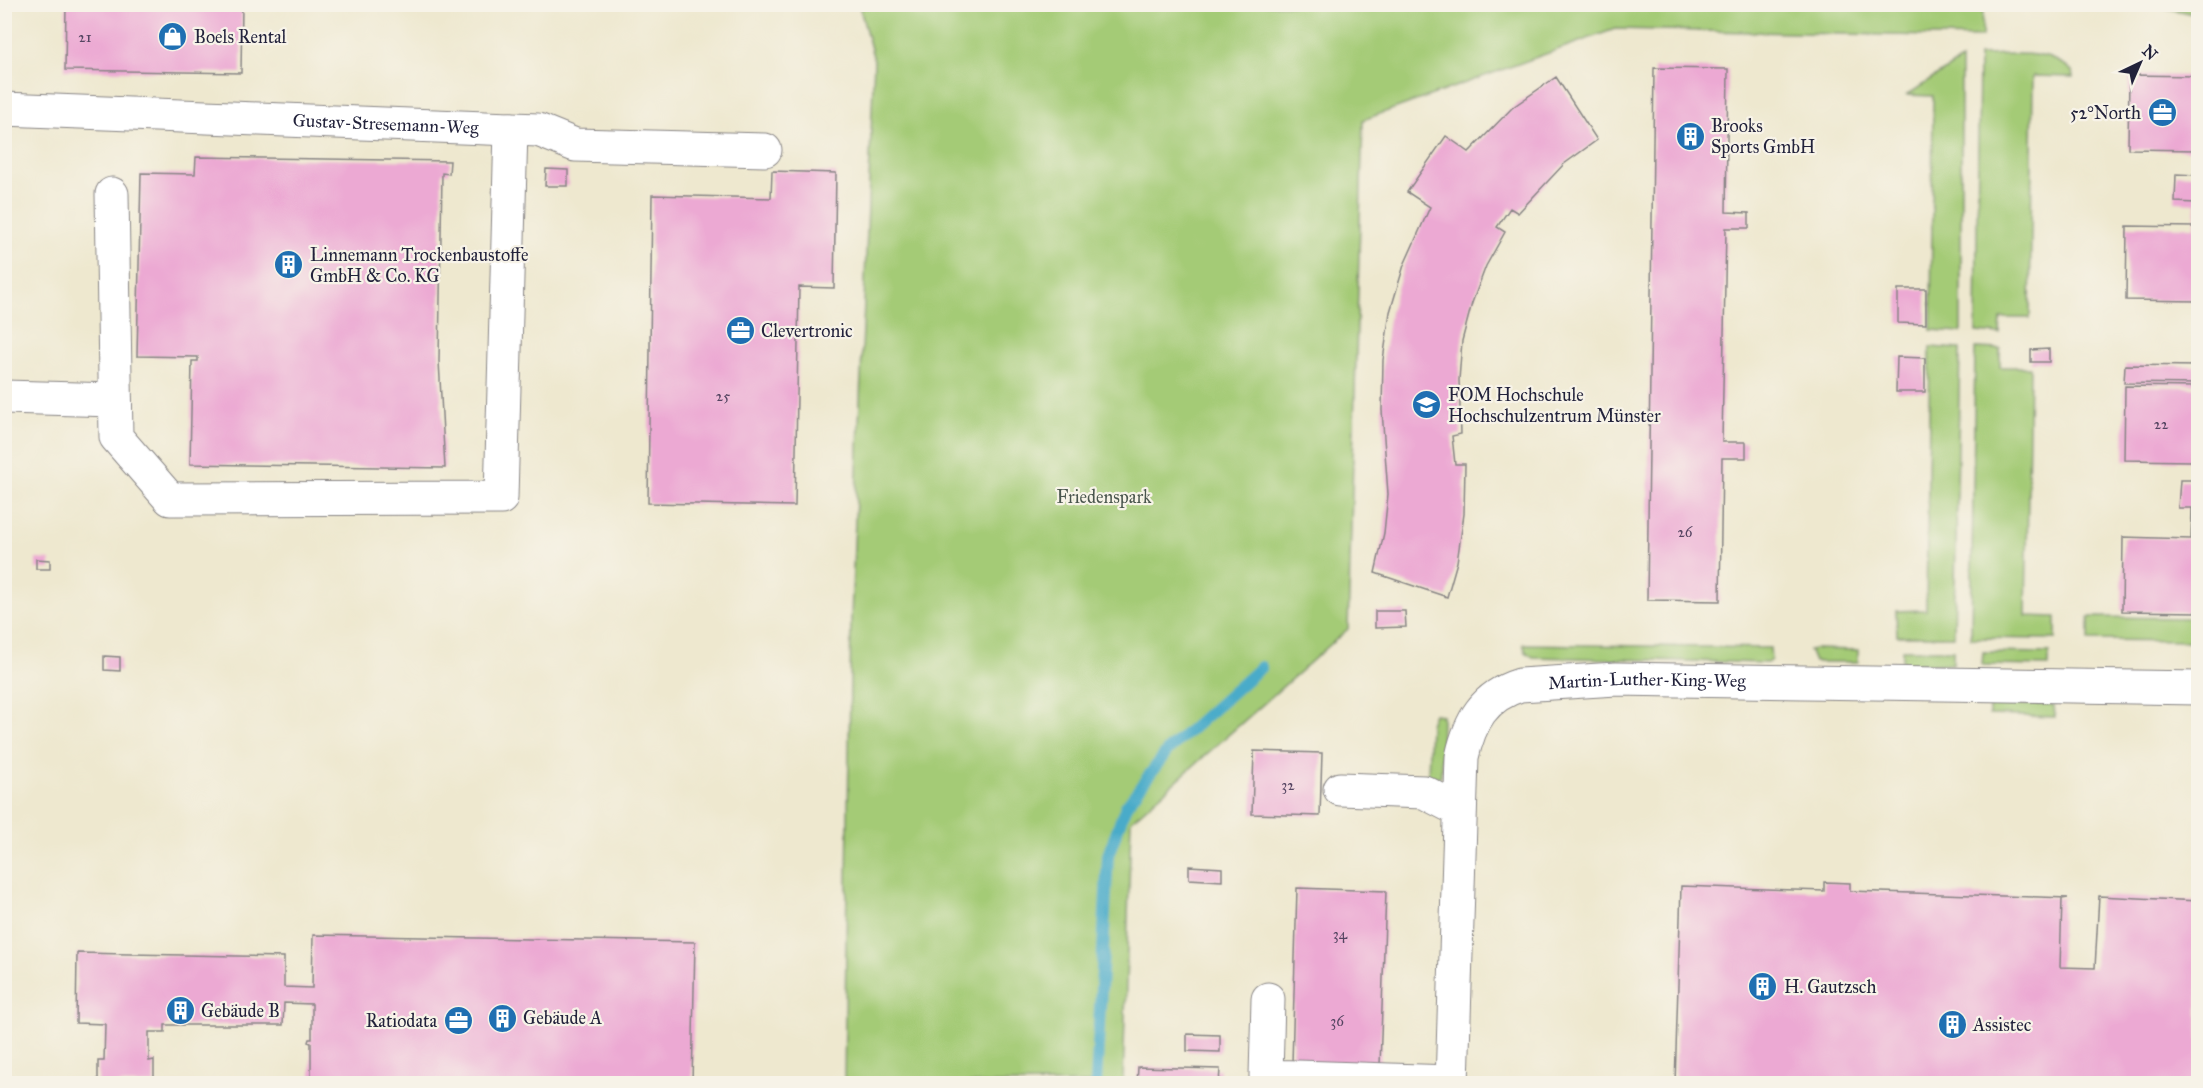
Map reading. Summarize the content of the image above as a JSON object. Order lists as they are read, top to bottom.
{
  "streets": {
    "street": ["Gustav-Stresemann-Weg", "Martin-Luther-King-Weg"]
  },
  "parks": ["Friedenspark"],
  "places": {
    "shop": ["Boels Rental"],
    "office": ["52°North", "Clevertronic", "Ratiodata"],
    "building": [
      "Brooks Sports GmbH",
      "Linnemann Trockenbaustoffe GmbH & Co. KG",
      "H. Gautzsch",
      "Gebäude B",
      "Gebäude A",
      "Assistec"
    ],
    "school or university": ["FOM Hochschule Hochschulzentrum Münster"]
  },
  "house_numbers": [
    "21",
    "25",
    "22",
    "26",
    "32",
    "34",
    "36"
  ],
  "north": "top right"
}
